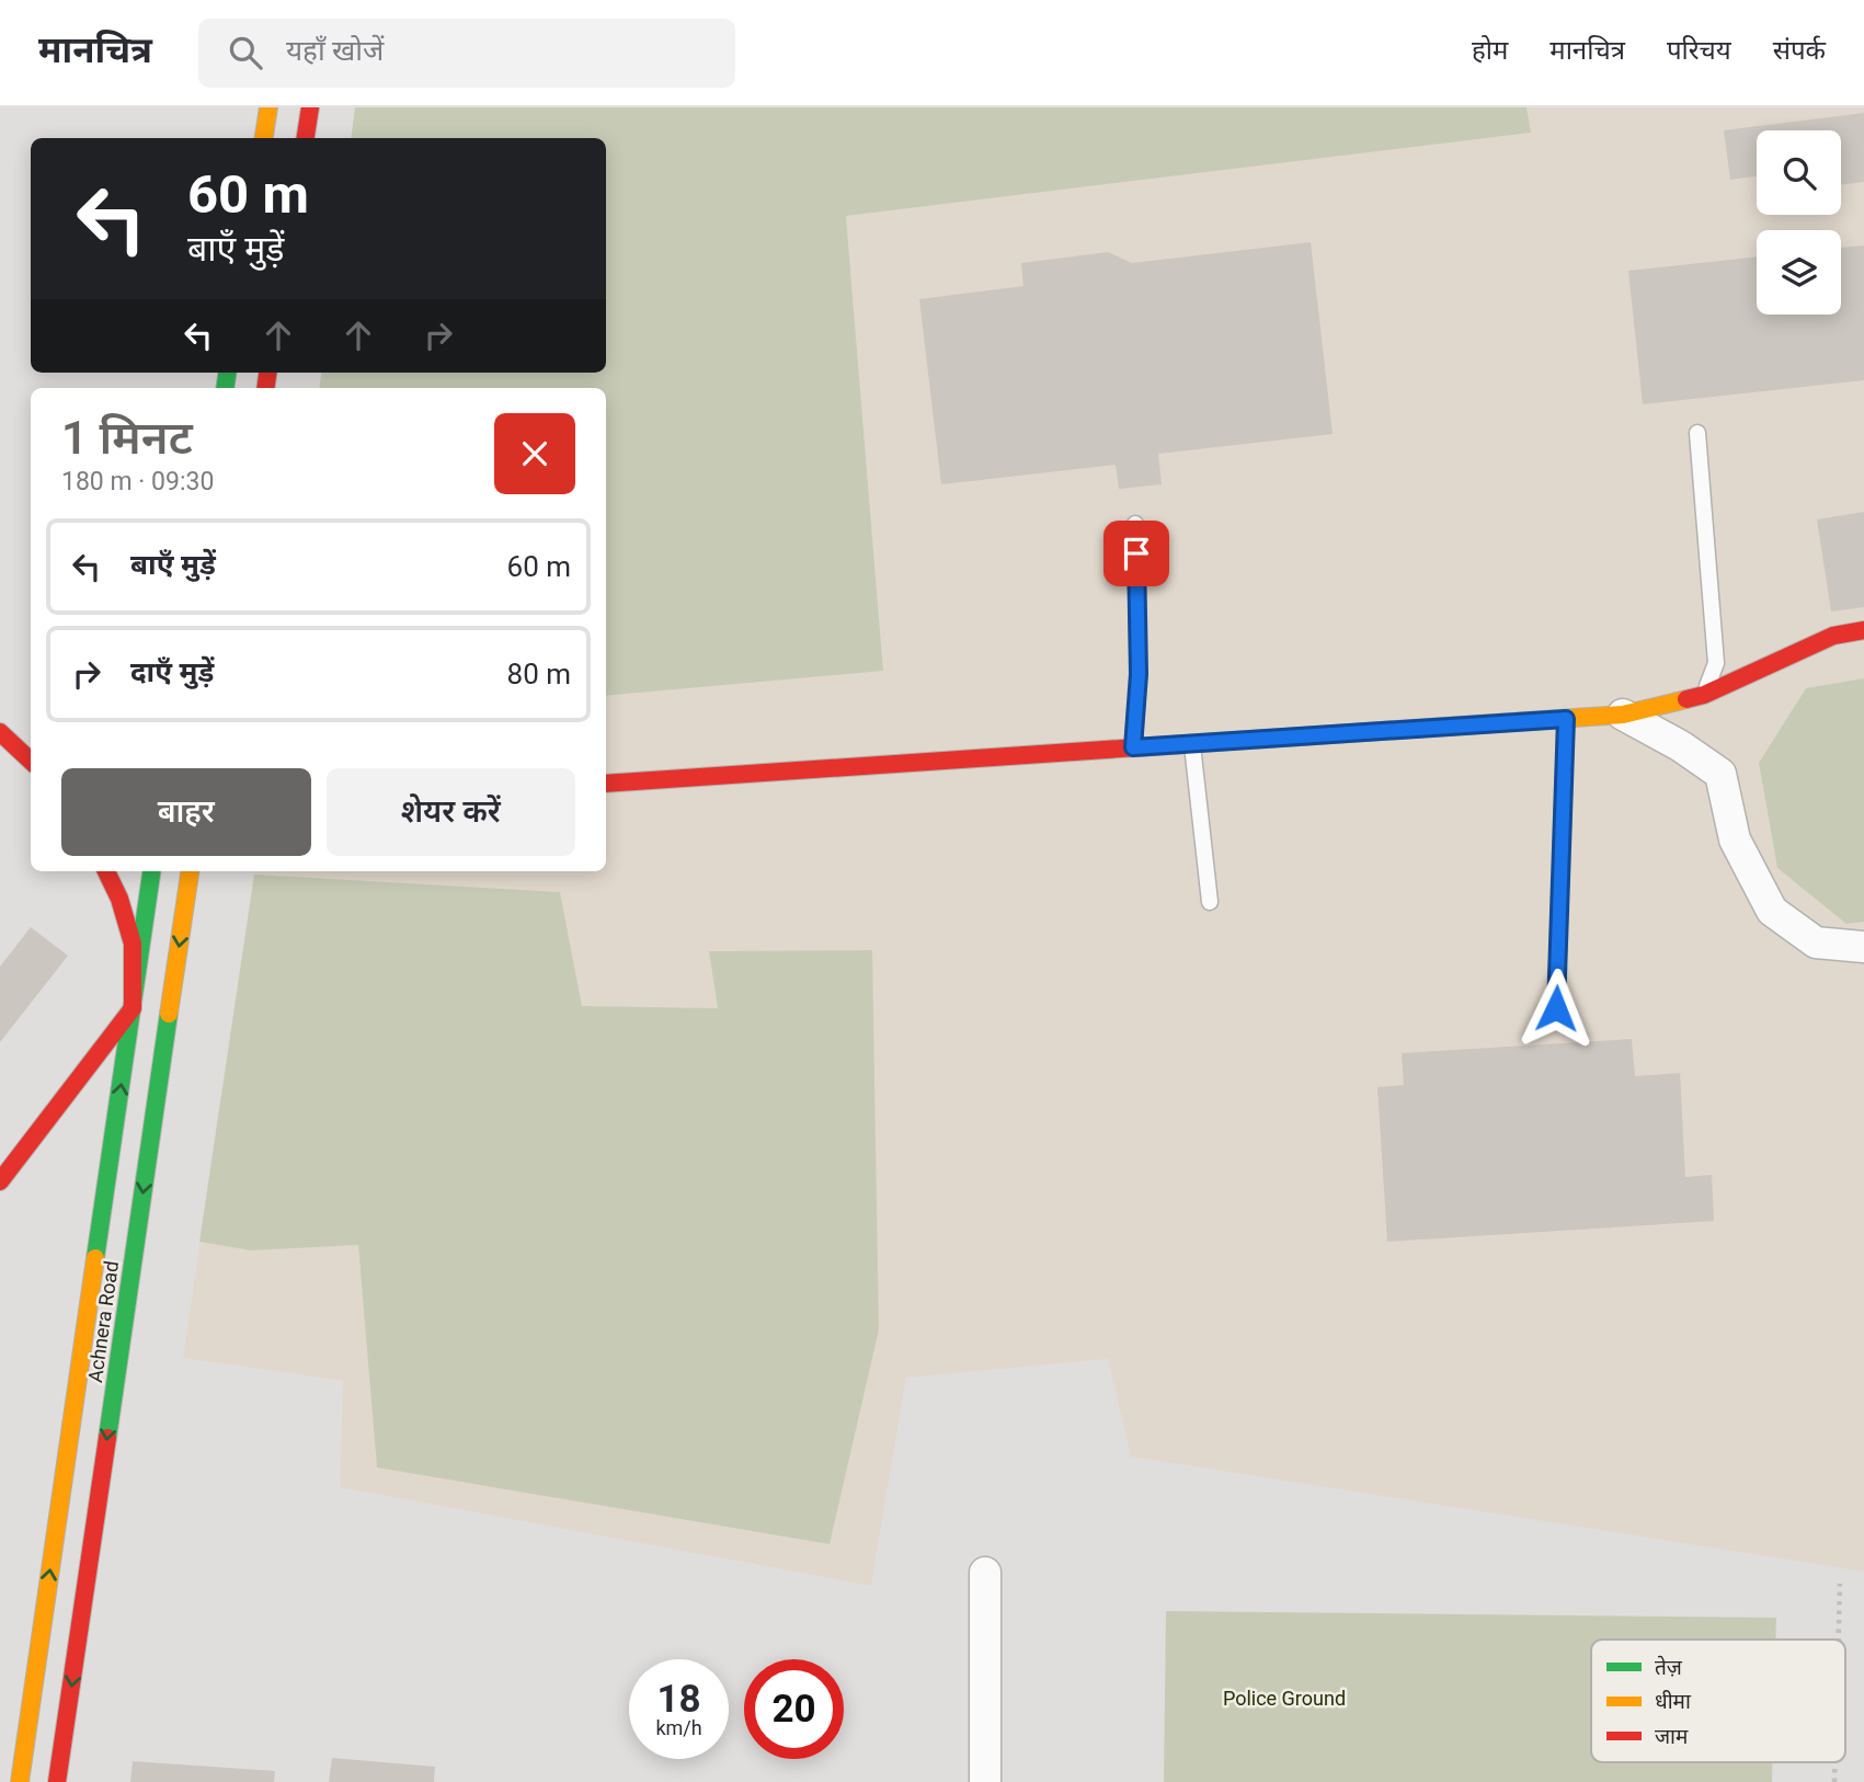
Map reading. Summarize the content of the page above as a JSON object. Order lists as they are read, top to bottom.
{
  "streets": {
    "main road": ["Achnera Road"]
  },
  "parks": ["Police Ground"],
  "legend": ["तेज़", "धीमा", "जाम"],
  "page": {
    "header": "मानचित्र",
    "search": "यहाँ खोजें",
    "nav": [
      "होम",
      "मानचित्र",
      "परिचय",
      "संपर्क"
    ],
    "turn": ["60 m", "बाएँ मुड़ें"],
    "heading": ["1 मिनट", "180 m · 09:30"],
    "list": [
      {
        "name": "बाएँ मुड़ें",
        "value": "60 m"
      },
      {
        "name": "दाएँ मुड़ें",
        "value": "80 m"
      }
    ],
    "buttons": ["बाहर", "शेयर करें"],
    "speed": "18 km/h",
    "limit": "20"
  }
}
